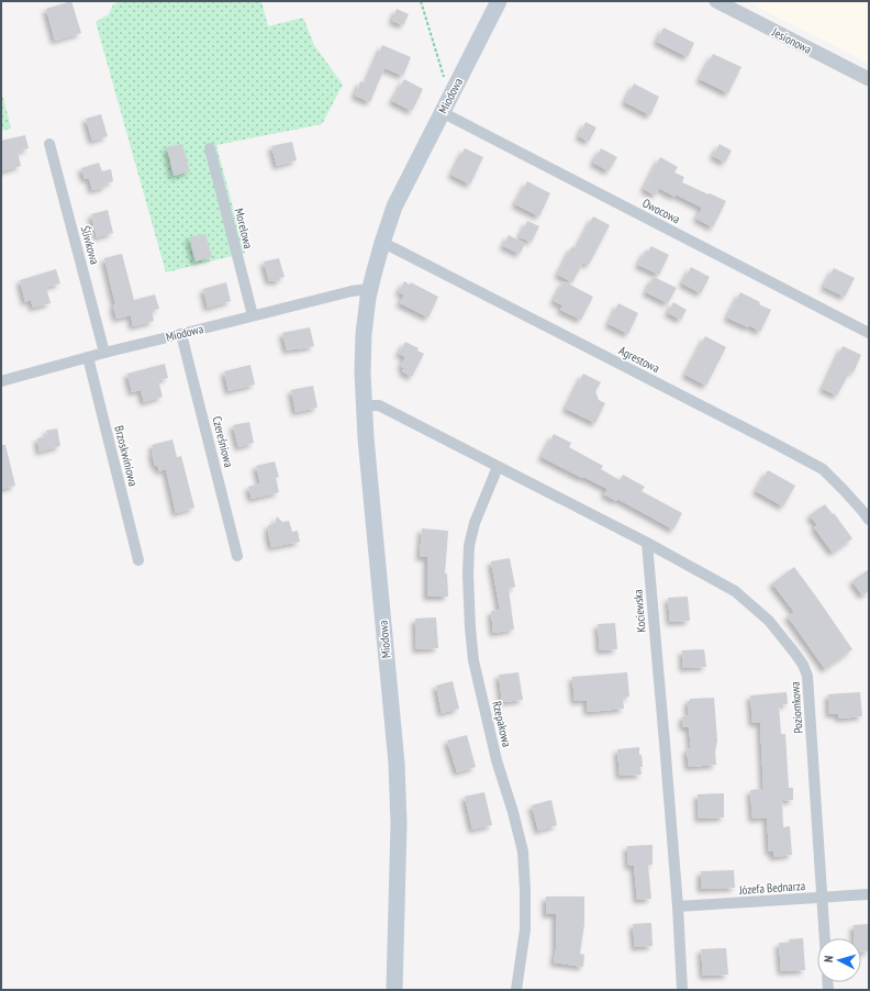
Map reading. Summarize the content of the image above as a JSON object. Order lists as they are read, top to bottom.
{
  "streets": {
    "main road": ["Miodowa"],
    "street": [
      "Jesionowa",
      "Owocowa",
      "Morelowa",
      "Śliwkowa",
      "Agrestowa",
      "Czereśniowa",
      "Brzoskwiniowa",
      "Kociewska",
      "Poziomkowa",
      "Rzepakowa",
      "Józefa Bednarza"
    ]
  },
  "crossings": [
    ["Miodowa", "Owocowa"],
    ["Miodowa", "Morelowa"],
    ["Miodowa", "Śliwkowa"],
    ["Miodowa", "Agrestowa"],
    ["Miodowa", "Czereśniowa"],
    ["Miodowa", "Brzoskwiniowa"],
    ["Kociewska", "Poziomkowa"],
    ["Kociewska", "Józefa Bednarza"],
    ["Poziomkowa", "Józefa Bednarza"]
  ],
  "north": "left"
}
